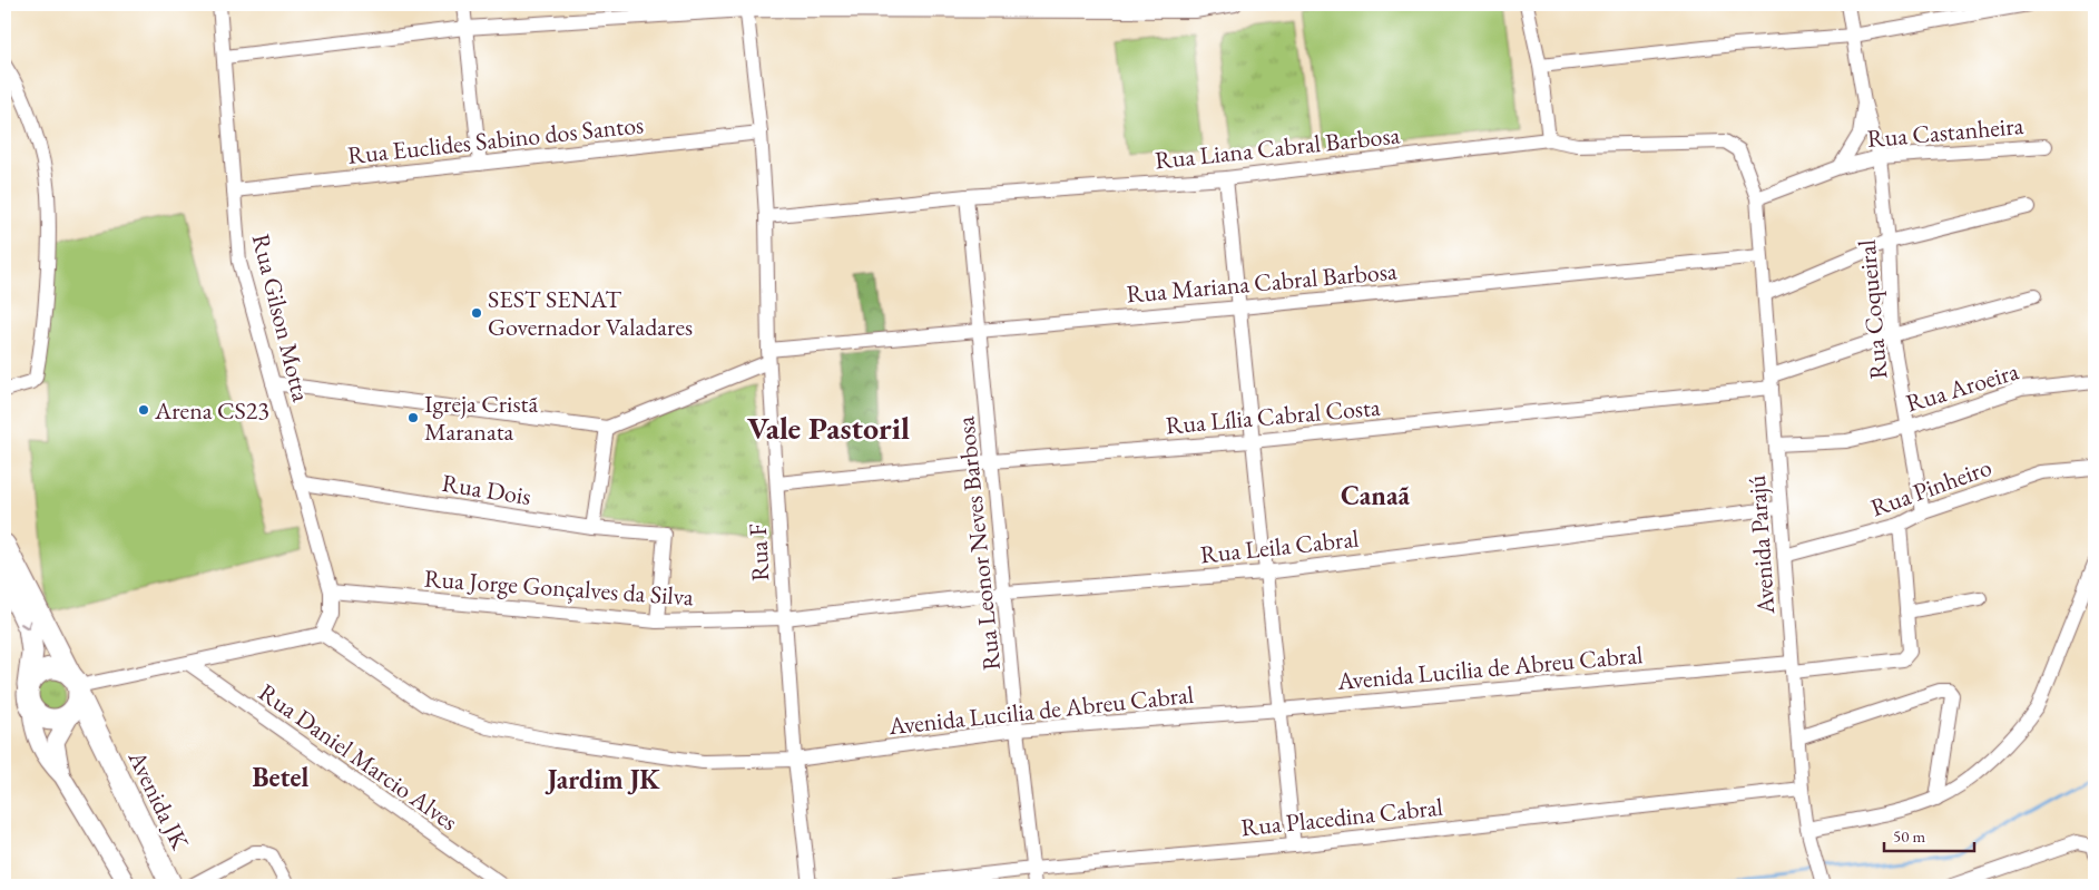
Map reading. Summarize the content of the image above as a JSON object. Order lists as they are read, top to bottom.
{
  "streets": {
    "main road": ["Avenida JK"],
    "street": [
      "Rua Castanheira",
      "Rua Euclides Sabino dos Santos",
      "Rua Liana Cabral Barbosa",
      "Rua Mariana Cabral Barbosa",
      "Rua Coqueiral",
      "Rua Gilson Motta",
      "Rua Aroeira",
      "Rua Lília Cabral Costa",
      "Rua Pinheiro",
      "Rua Dois",
      "Rua Leonor Neves Barbosa",
      "Avenida Parajú",
      "Rua Leila Cabral",
      "Rua F",
      "Rua Jorge Gonçalves da Silva",
      "Avenida Lucilia de Abreu Cabral",
      "Rua Daniel Marcio Alves",
      "Rua Placedina Cabral"
    ]
  },
  "crossings": [
    ["Rua Castanheira", "Rua Liana Cabral Barbosa"],
    ["Rua Castanheira", "Rua Coqueiral"],
    ["Rua Castanheira", "Avenida Parajú"],
    ["Rua Euclides Sabino dos Santos", "Rua Gilson Motta"],
    ["Rua Euclides Sabino dos Santos", "Rua F"],
    ["Rua Liana Cabral Barbosa", "Rua Leonor Neves Barbosa"],
    ["Rua Liana Cabral Barbosa", "Avenida Parajú"],
    ["Rua Liana Cabral Barbosa", "Rua F"],
    ["Rua Mariana Cabral Barbosa", "Rua Leonor Neves Barbosa"],
    ["Rua Mariana Cabral Barbosa", "Avenida Parajú"],
    ["Rua Mariana Cabral Barbosa", "Rua F"],
    ["Rua Coqueiral", "Rua Aroeira"],
    ["Rua Coqueiral", "Rua Lília Cabral Costa"],
    ["Rua Coqueiral", "Rua Pinheiro"],
    ["Rua Gilson Motta", "Rua Dois"],
    ["Rua Gilson Motta", "Rua Jorge Gonçalves da Silva"],
    ["Rua Gilson Motta", "Avenida Lucilia de Abreu Cabral"],
    ["Rua Aroeira", "Avenida Parajú"],
    ["Rua Lília Cabral Costa", "Rua Leonor Neves Barbosa"],
    ["Rua Lília Cabral Costa", "Avenida Parajú"],
    ["Rua Lília Cabral Costa", "Rua F"],
    ["Rua Pinheiro", "Avenida Parajú"],
    ["Rua Dois", "Rua Jorge Gonçalves da Silva"],
    ["Rua Leonor Neves Barbosa", "Rua Leila Cabral"],
    ["Rua Leonor Neves Barbosa", "Avenida Lucilia de Abreu Cabral"],
    ["Rua Leonor Neves Barbosa", "Rua Placedina Cabral"],
    ["Avenida Parajú", "Rua Leila Cabral"],
    ["Avenida Parajú", "Avenida Lucilia de Abreu Cabral"],
    ["Avenida Parajú", "Rua Placedina Cabral"],
    ["Rua Leila Cabral", "Rua F"],
    ["Rua Leila Cabral", "Rua Jorge Gonçalves da Silva"],
    ["Rua F", "Rua Jorge Gonçalves da Silva"],
    ["Rua F", "Avenida Lucilia de Abreu Cabral"]
  ],
  "districts": [
    "Vale Pastoril",
    "Canaã",
    "Betel",
    "Jardim JK"
  ],
  "places": ["SEST SENAT Governador Valadares", "Arena CS23", "Igreja Cristã Maranata"],
  "scale_bar": "50 m"
}
